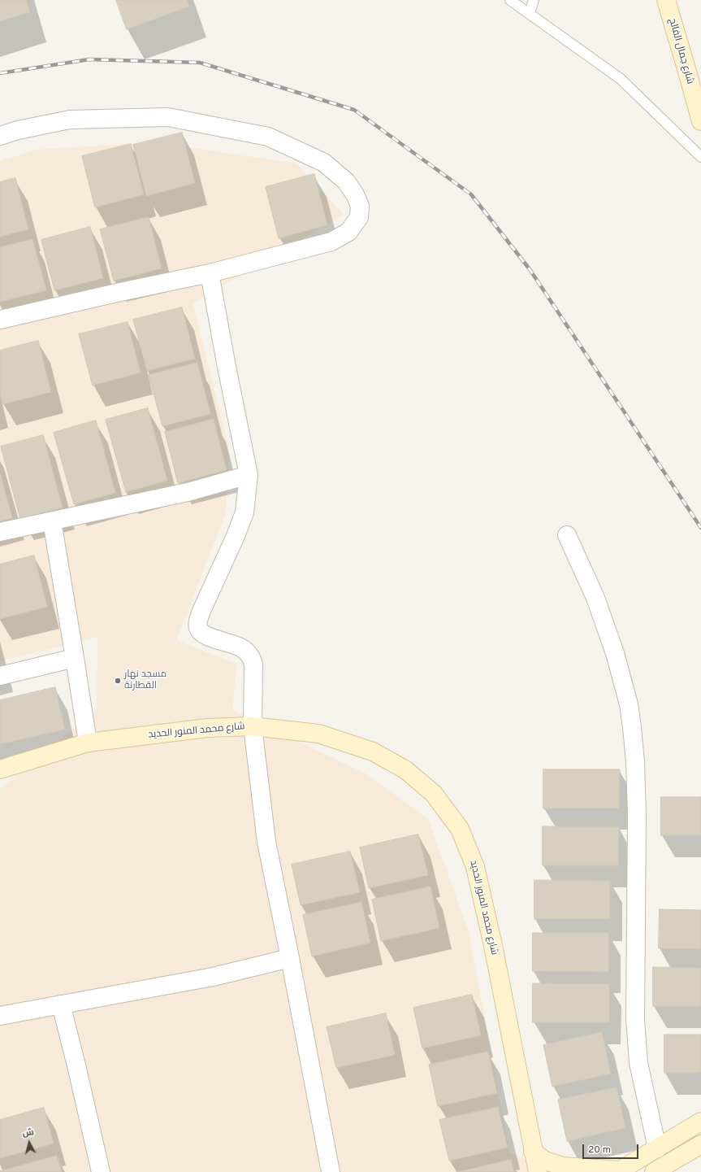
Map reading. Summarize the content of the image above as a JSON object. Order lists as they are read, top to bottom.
{
  "streets": {
    "street": ["شارع جمال الفالح", "شارع محمد المنور الحديد"]
  },
  "places": ["مسجد نهار القطارنة"],
  "scale_bar": "20 m",
  "north": "top"
}
